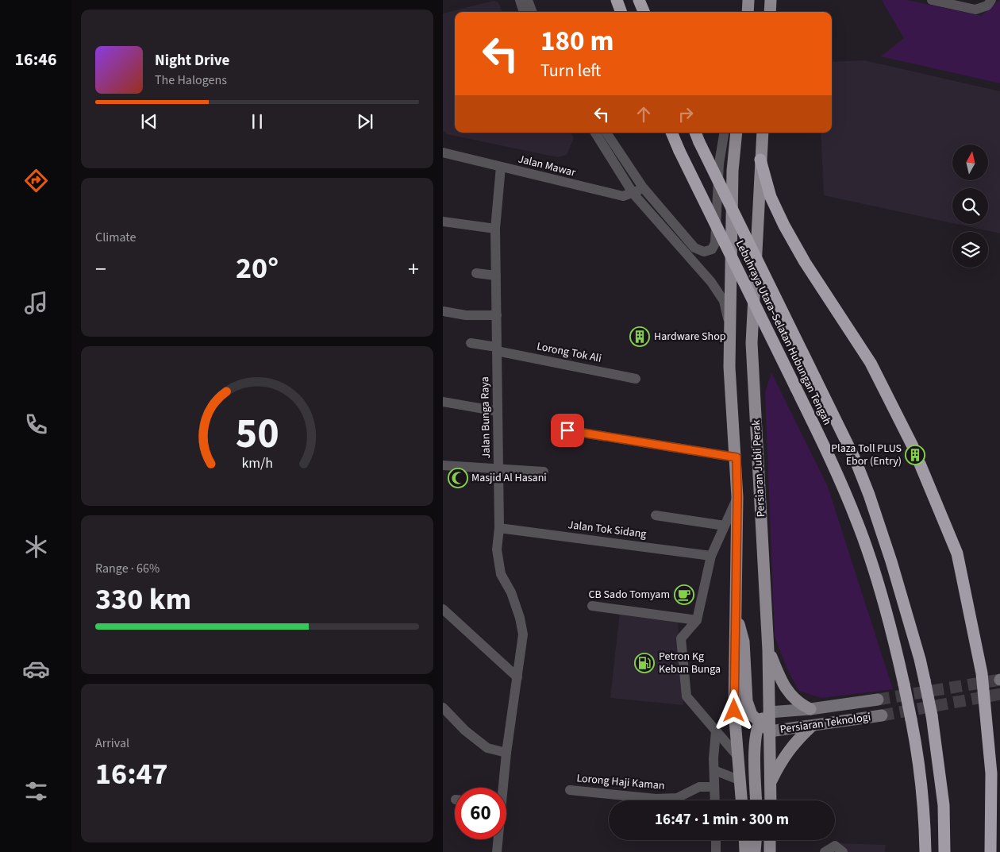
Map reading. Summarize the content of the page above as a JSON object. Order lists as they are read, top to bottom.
{
  "streets": {
    "highway": ["Lebuhraya Utara–Selatan Hubungan Tengah"],
    "main road": ["Persiaran Jubli Perak", "Persiaran Teknologi"],
    "street": [
      "Jalan Mawar",
      "Lorong Tok Ali",
      "Jalan Bunga Raya",
      "Jalan Tok Sidang",
      "Lorong Haji Kaman"
    ]
  },
  "crossings": [
    ["Jalan Mawar", "Jalan Bunga Raya"],
    ["Lorong Tok Ali", "Jalan Bunga Raya"],
    ["Jalan Bunga Raya", "Jalan Tok Sidang"],
    ["Persiaran Jubli Perak", "Persiaran Teknologi"]
  ],
  "places": {
    "building": ["Hardware Shop", "Plaza Toll PLUS Ebor (Entry)"],
    "mosque": ["Masjid Al Hasani"],
    "cafe": ["CB Sado Tomyam"],
    "fuel station": ["Petron Kg Kebun Bunga"]
  },
  "north": "top",
  "page": {
    "tabs": "16:46",
    "turn": ["180 m", "Turn left"],
    "song": ["Night Drive", "The Halogens"],
    "tile": [
      "Climate",
      ["Range · 66%", "330 km"],
      ["Arrival", "16:47"]
    ],
    "heat": ["−", "20°", "+"],
    "limit": "60",
    "trip": "16:47 · 1 min · 300 m",
    "gauge": ["50", "km/h"]
  }
}
